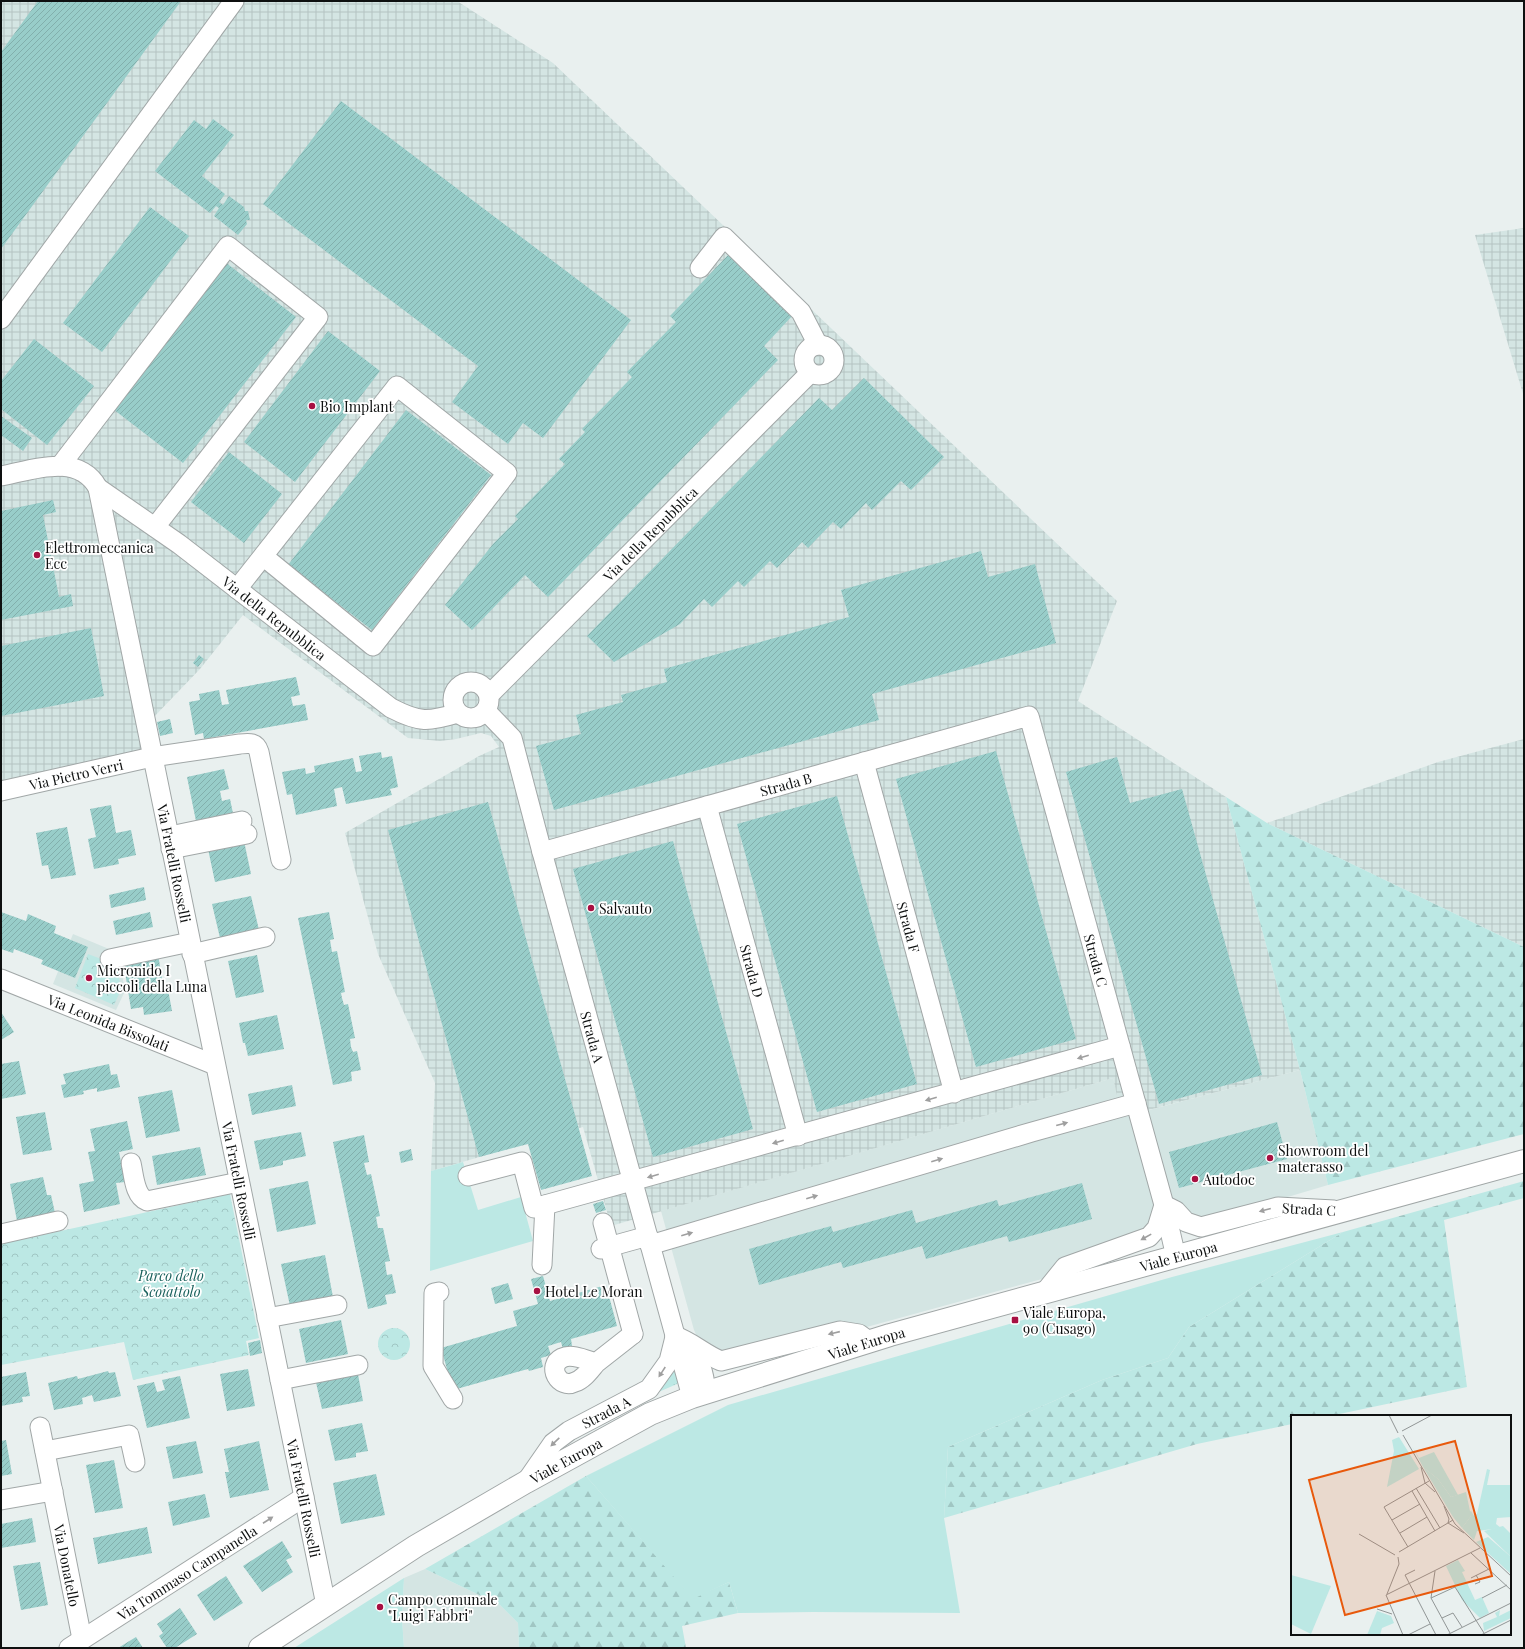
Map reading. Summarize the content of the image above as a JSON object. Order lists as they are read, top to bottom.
{
  "streets": {
    "main road": ["Viale Europa"],
    "street": [
      "Via della Repubblica",
      "Via Pietro Verri",
      "Strada B",
      "Via Fratelli Rosselli",
      "Strada F",
      "Strada C",
      "Strada D",
      "Via Leonida Bissolati",
      "Strada A",
      "Via Donatello",
      "Via Tommaso Campanella"
    ]
  },
  "crossings": [
    ["Via della Repubblica", "Via Fratelli Rosselli"],
    ["Via della Repubblica", "Strada A"],
    ["Via Pietro Verri", "Via Fratelli Rosselli"],
    ["Strada B", "Strada F"],
    ["Strada B", "Strada C"],
    ["Strada B", "Strada D"],
    ["Strada B", "Strada A"],
    ["Via Fratelli Rosselli", "Via Leonida Bissolati"],
    ["Via Fratelli Rosselli", "Viale Europa"],
    ["Via Fratelli Rosselli", "Via Tommaso Campanella"],
    ["Strada C", "Viale Europa"],
    ["Strada A", "Viale Europa"],
    ["Via Donatello", "Via Tommaso Campanella"]
  ],
  "one_way": ["Via Tommaso Campanella"],
  "parks": ["Parco dello Scoiattolo"],
  "places": {
    "other": [
      "Bio Implant",
      "Elettromeccanica Ecc",
      "Salvauto",
      "Micronido I piccoli della Luna",
      "Showroom del materasso",
      "Autodoc",
      "Hotel Le Moran",
      "Campo comunale \"Luigi Fabbri\""
    ],
    "transit": ["Viale Europa, 90 (Cusago)"]
  }
}
